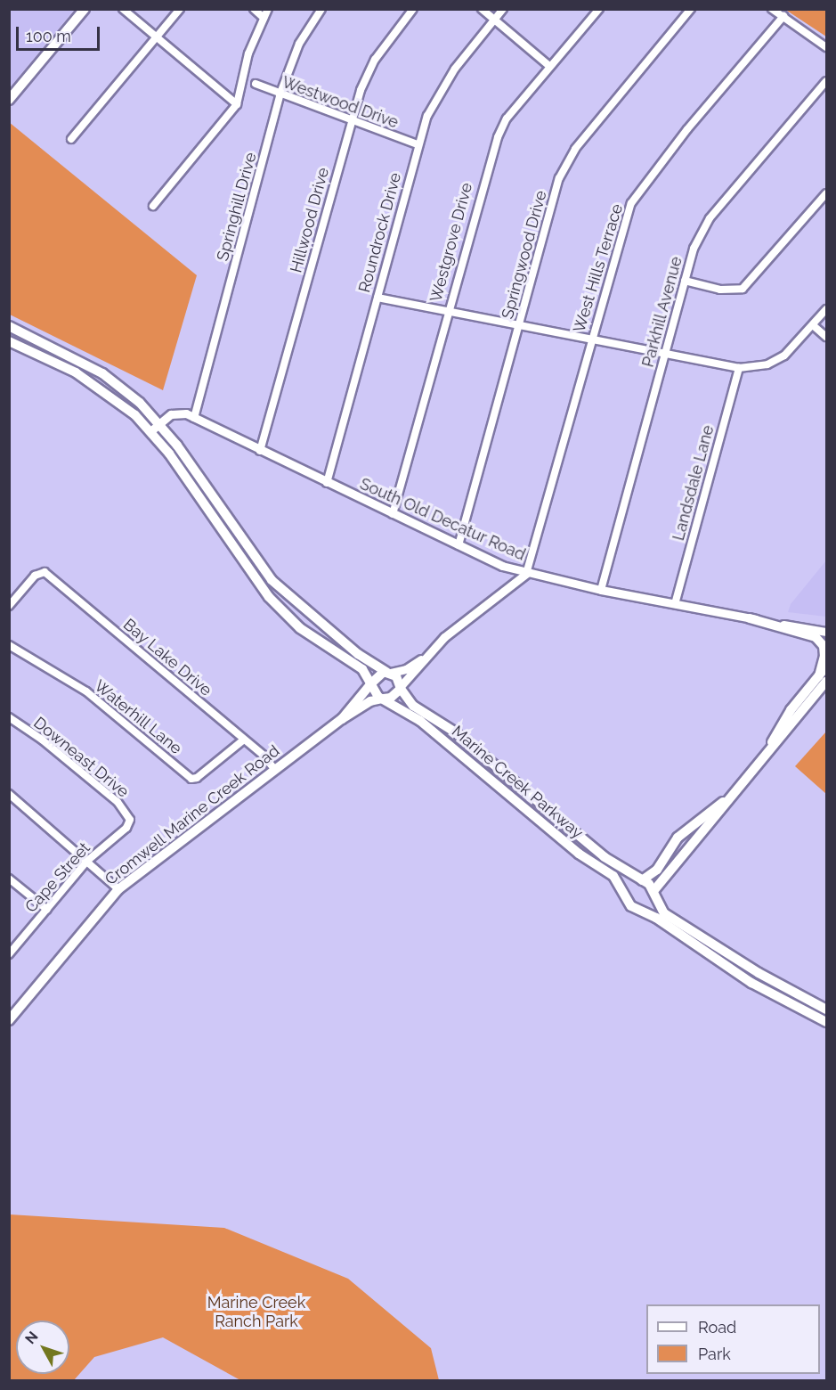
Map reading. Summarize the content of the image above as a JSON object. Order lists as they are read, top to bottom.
{
  "streets": {
    "main road": ["Marine Creek Parkway", "Cromwell Marine Creek Road"],
    "street": [
      "Westwood Drive",
      "Springhill Drive",
      "Hillwood Drive",
      "Roundrock Drive",
      "Westgrove Drive",
      "Springwood Drive",
      "West Hills Terrace",
      "Parkhill Avenue",
      "Landsdale Lane",
      "South Old Decatur Road",
      "Bay Lake Drive",
      "Waterhill Lane",
      "Downeast Drive",
      "Cape Street"
    ]
  },
  "crossings": [
    ["Westwood Drive", "Springhill Drive"],
    ["Westwood Drive", "Hillwood Drive"],
    ["Westwood Drive", "Roundrock Drive"],
    ["Springhill Drive", "South Old Decatur Road"],
    ["Hillwood Drive", "South Old Decatur Road"],
    ["Roundrock Drive", "South Old Decatur Road"],
    ["Westgrove Drive", "South Old Decatur Road"],
    ["Springwood Drive", "South Old Decatur Road"],
    ["West Hills Terrace", "South Old Decatur Road"],
    ["Parkhill Avenue", "South Old Decatur Road"],
    ["Landsdale Lane", "South Old Decatur Road"],
    ["Bay Lake Drive", "Waterhill Lane"],
    ["Bay Lake Drive", "Cromwell Marine Creek Road"],
    ["Downeast Drive", "Cape Street"],
    ["Marine Creek Parkway", "Cromwell Marine Creek Road"]
  ],
  "parks": ["Marine Creek Ranch Park"],
  "legend": ["Road", "Park"],
  "scale_bar": "100 m",
  "north": "top left"
}
